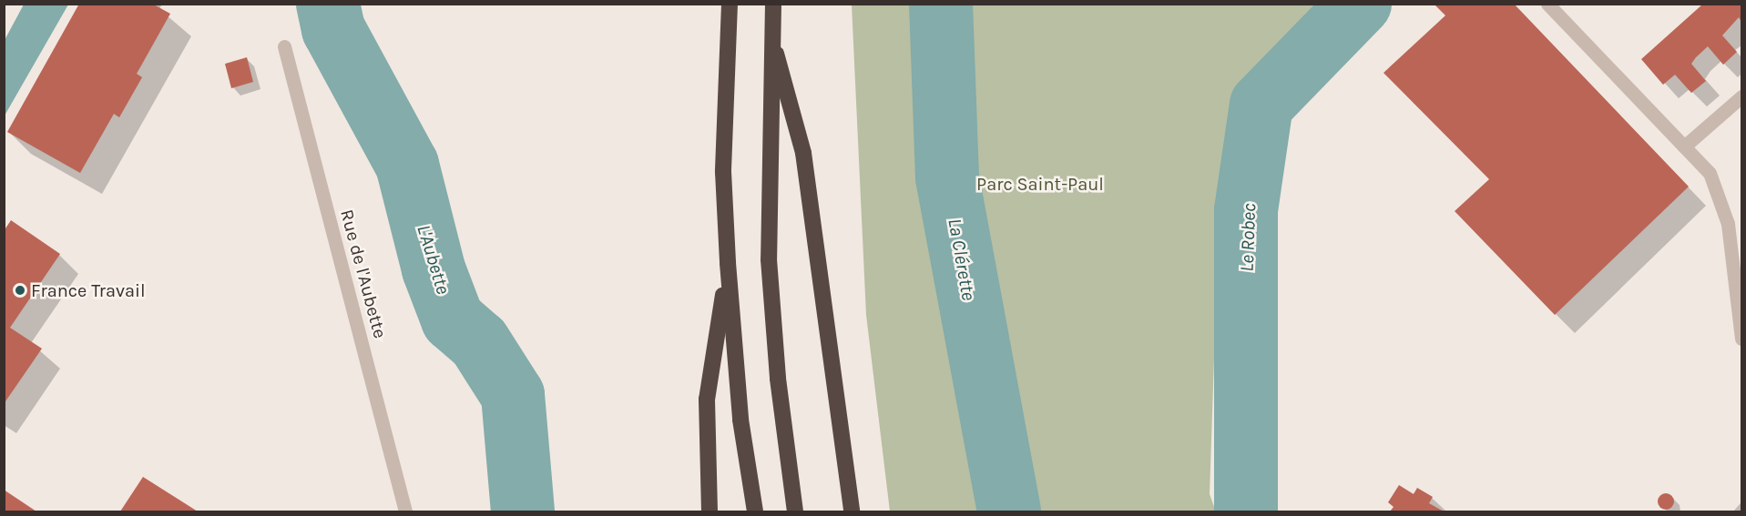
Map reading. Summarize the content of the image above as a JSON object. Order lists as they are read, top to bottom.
{
  "streets": {
    "street": ["Rue de l'Aubette"]
  },
  "water": ["Le Robec", "L'Aubette", "La Clérette"],
  "parks": ["Parc Saint-Paul"],
  "places": ["France Travail"]
}
